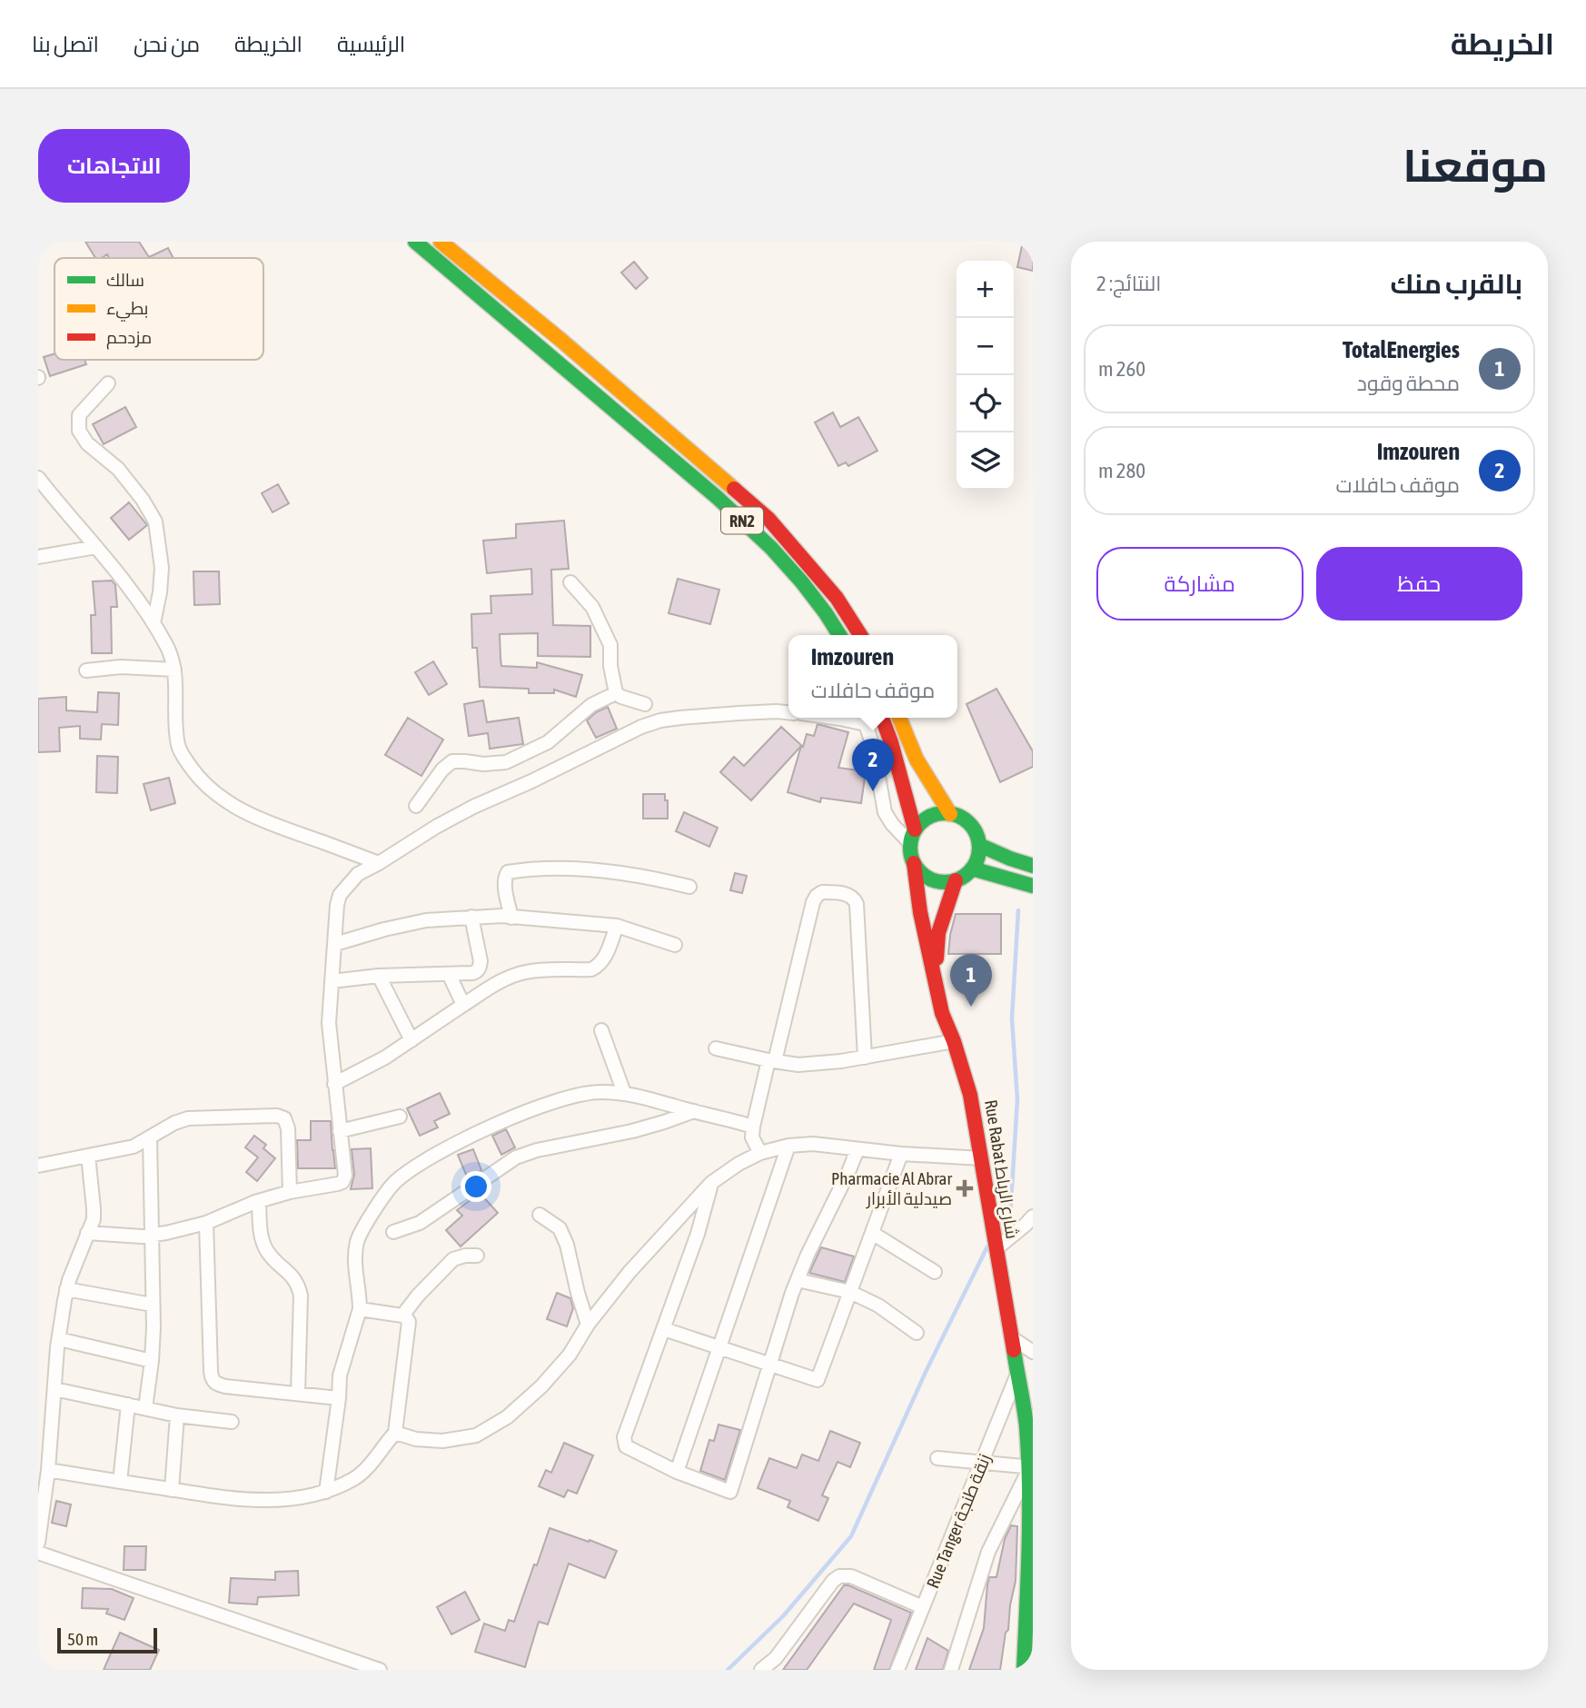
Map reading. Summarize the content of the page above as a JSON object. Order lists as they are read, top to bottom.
{
  "streets": {
    "main road": ["RN2", "Rue Rabat شارع الرباط"],
    "street": ["Rue Tanger زنقة طنجة"]
  },
  "crossings": [
    ["Rue Rabat شارع الرباط", "Rue Tanger زنقة طنجة"]
  ],
  "places": {
    "health": ["Pharmacie Al Abrar صيدلية الأبرار"]
  },
  "legend": ["سالك", "بطيء", "مزدحم"],
  "scale_bar": "50 m",
  "page": {
    "header": "الخريطة",
    "nav": [
      "الرئيسية",
      "الخريطة",
      "من نحن",
      "اتصل بنا"
    ],
    "title": "موقعنا",
    "buttons": [
      "الاتجاهات",
      ["حفظ", "مشاركة"]
    ],
    "heading": ["بالقرب منك", "النتائج: 2"],
    "map_buttons": ["+", "−"],
    "list": [
      {
        "mark": "1",
        "name": "TotalEnergies",
        "note": "محطة وقود",
        "value": "260 m"
      },
      {
        "mark": "2",
        "name": "Imzouren",
        "note": "موقف حافلات",
        "value": "280 m"
      }
    ],
    "popup": ["Imzouren", "موقف حافلات"],
    "pins": ["2", "1"],
    "scale": "50 m"
  }
}
